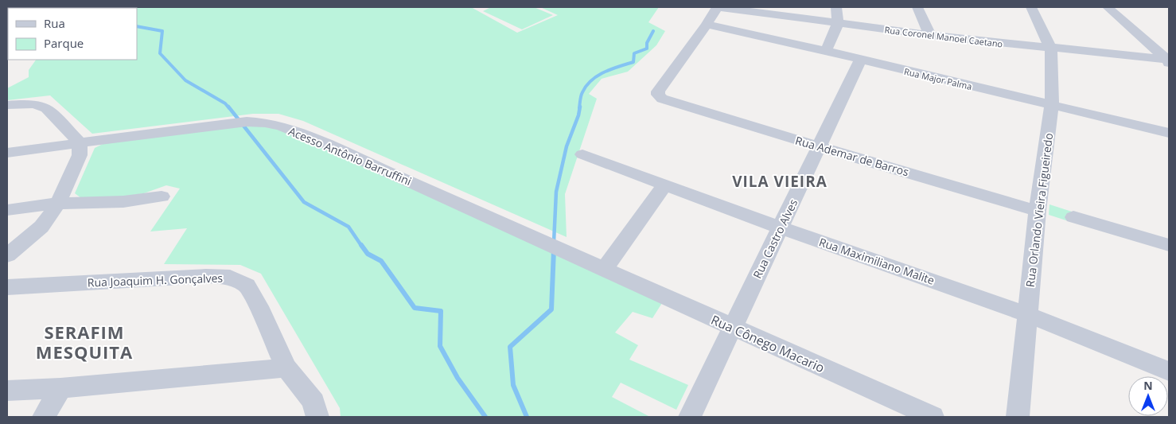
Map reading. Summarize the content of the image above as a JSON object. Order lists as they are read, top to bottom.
{
  "streets": {
    "street": [
      "Rua Coronel Manoel Caetano",
      "Rua Major Palma",
      "Acesso Antônio Barruffini",
      "Rua Ademar de Barros",
      "Rua Orlando Vieira Figueiredo",
      "Rua Castro Alves",
      "Rua Maximiliano Malite",
      "Rua Joaquim H. Gonçalves",
      "Rua Cônego Macario"
    ]
  },
  "crossings": [
    ["Rua Coronel Manoel Caetano", "Rua Orlando Vieira Figueiredo"],
    ["Rua Major Palma", "Rua Ademar de Barros"],
    ["Rua Major Palma", "Rua Orlando Vieira Figueiredo"],
    ["Rua Major Palma", "Rua Castro Alves"],
    ["Acesso Antônio Barruffini", "Rua Cônego Macario"],
    ["Rua Ademar de Barros", "Rua Orlando Vieira Figueiredo"],
    ["Rua Ademar de Barros", "Rua Castro Alves"],
    ["Rua Orlando Vieira Figueiredo", "Rua Maximiliano Malite"],
    ["Rua Castro Alves", "Rua Maximiliano Malite"],
    ["Rua Castro Alves", "Rua Cônego Macario"]
  ],
  "districts": ["VILA VIEIRA", "SERAFIM MESQUITA"],
  "legend": ["Rua", "Parque"],
  "north": "top"
}
